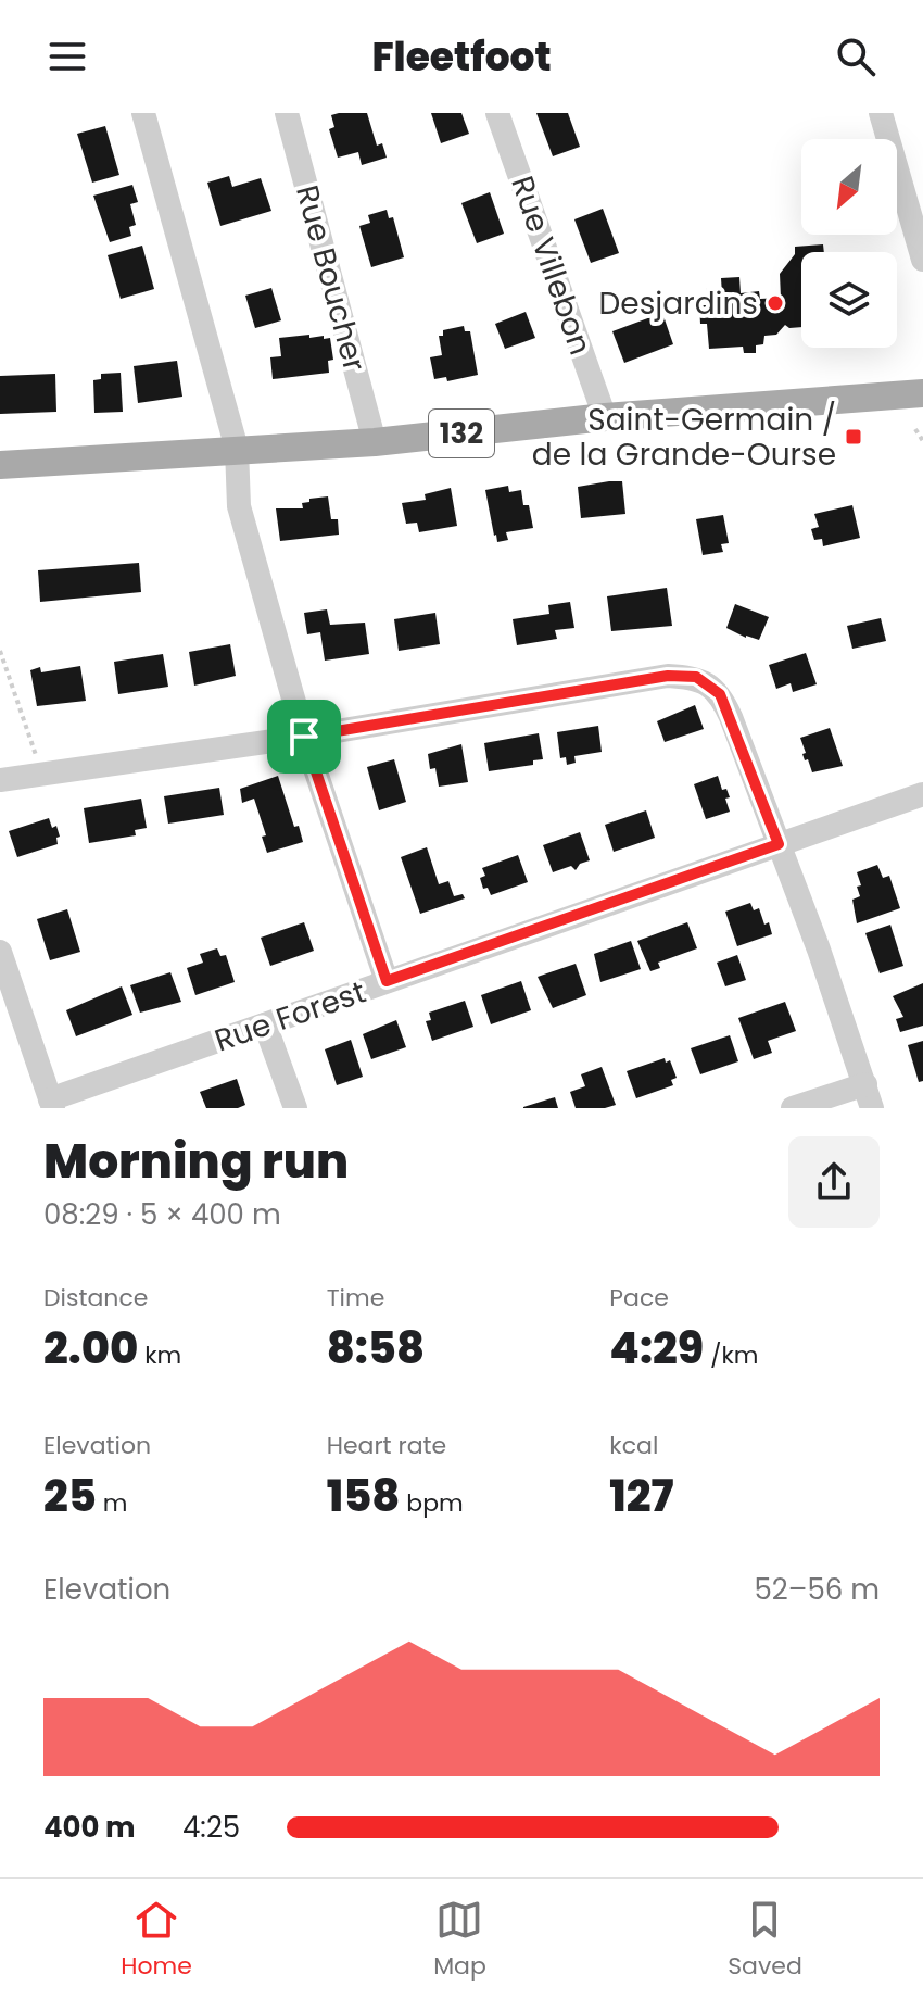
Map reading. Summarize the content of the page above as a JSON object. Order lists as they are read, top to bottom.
{
  "streets": {
    "main road": ["132"],
    "street": ["Rue Villebon", "Rue Boucher", "Rue Forest"]
  },
  "crossings": [
    ["Rue Villebon", "132"],
    ["Rue Boucher", "132"]
  ],
  "places": {
    "other": ["Desjardins"],
    "transit": ["Saint-Germain / de la Grande-Ourse"]
  },
  "north": "bottom left",
  "page": {
    "header": "Fleetfoot",
    "heading": ["Morning run", "08:29 · 5 × 400 m"],
    "stats": [
      ["Distance", "2.00 km"],
      ["Time", "8:58"],
      ["Pace", "4:29 /km"],
      ["Elevation", "25 m"],
      ["Heart rate", "158 bpm"],
      ["kcal", "127"]
    ],
    "chart": ["Elevation", "52–56 m"],
    "list": [
      {
        "name": "400 m",
        "note": "4:25"
      }
    ],
    "tabs": ["Home", "Map", "Saved"]
  }
}
